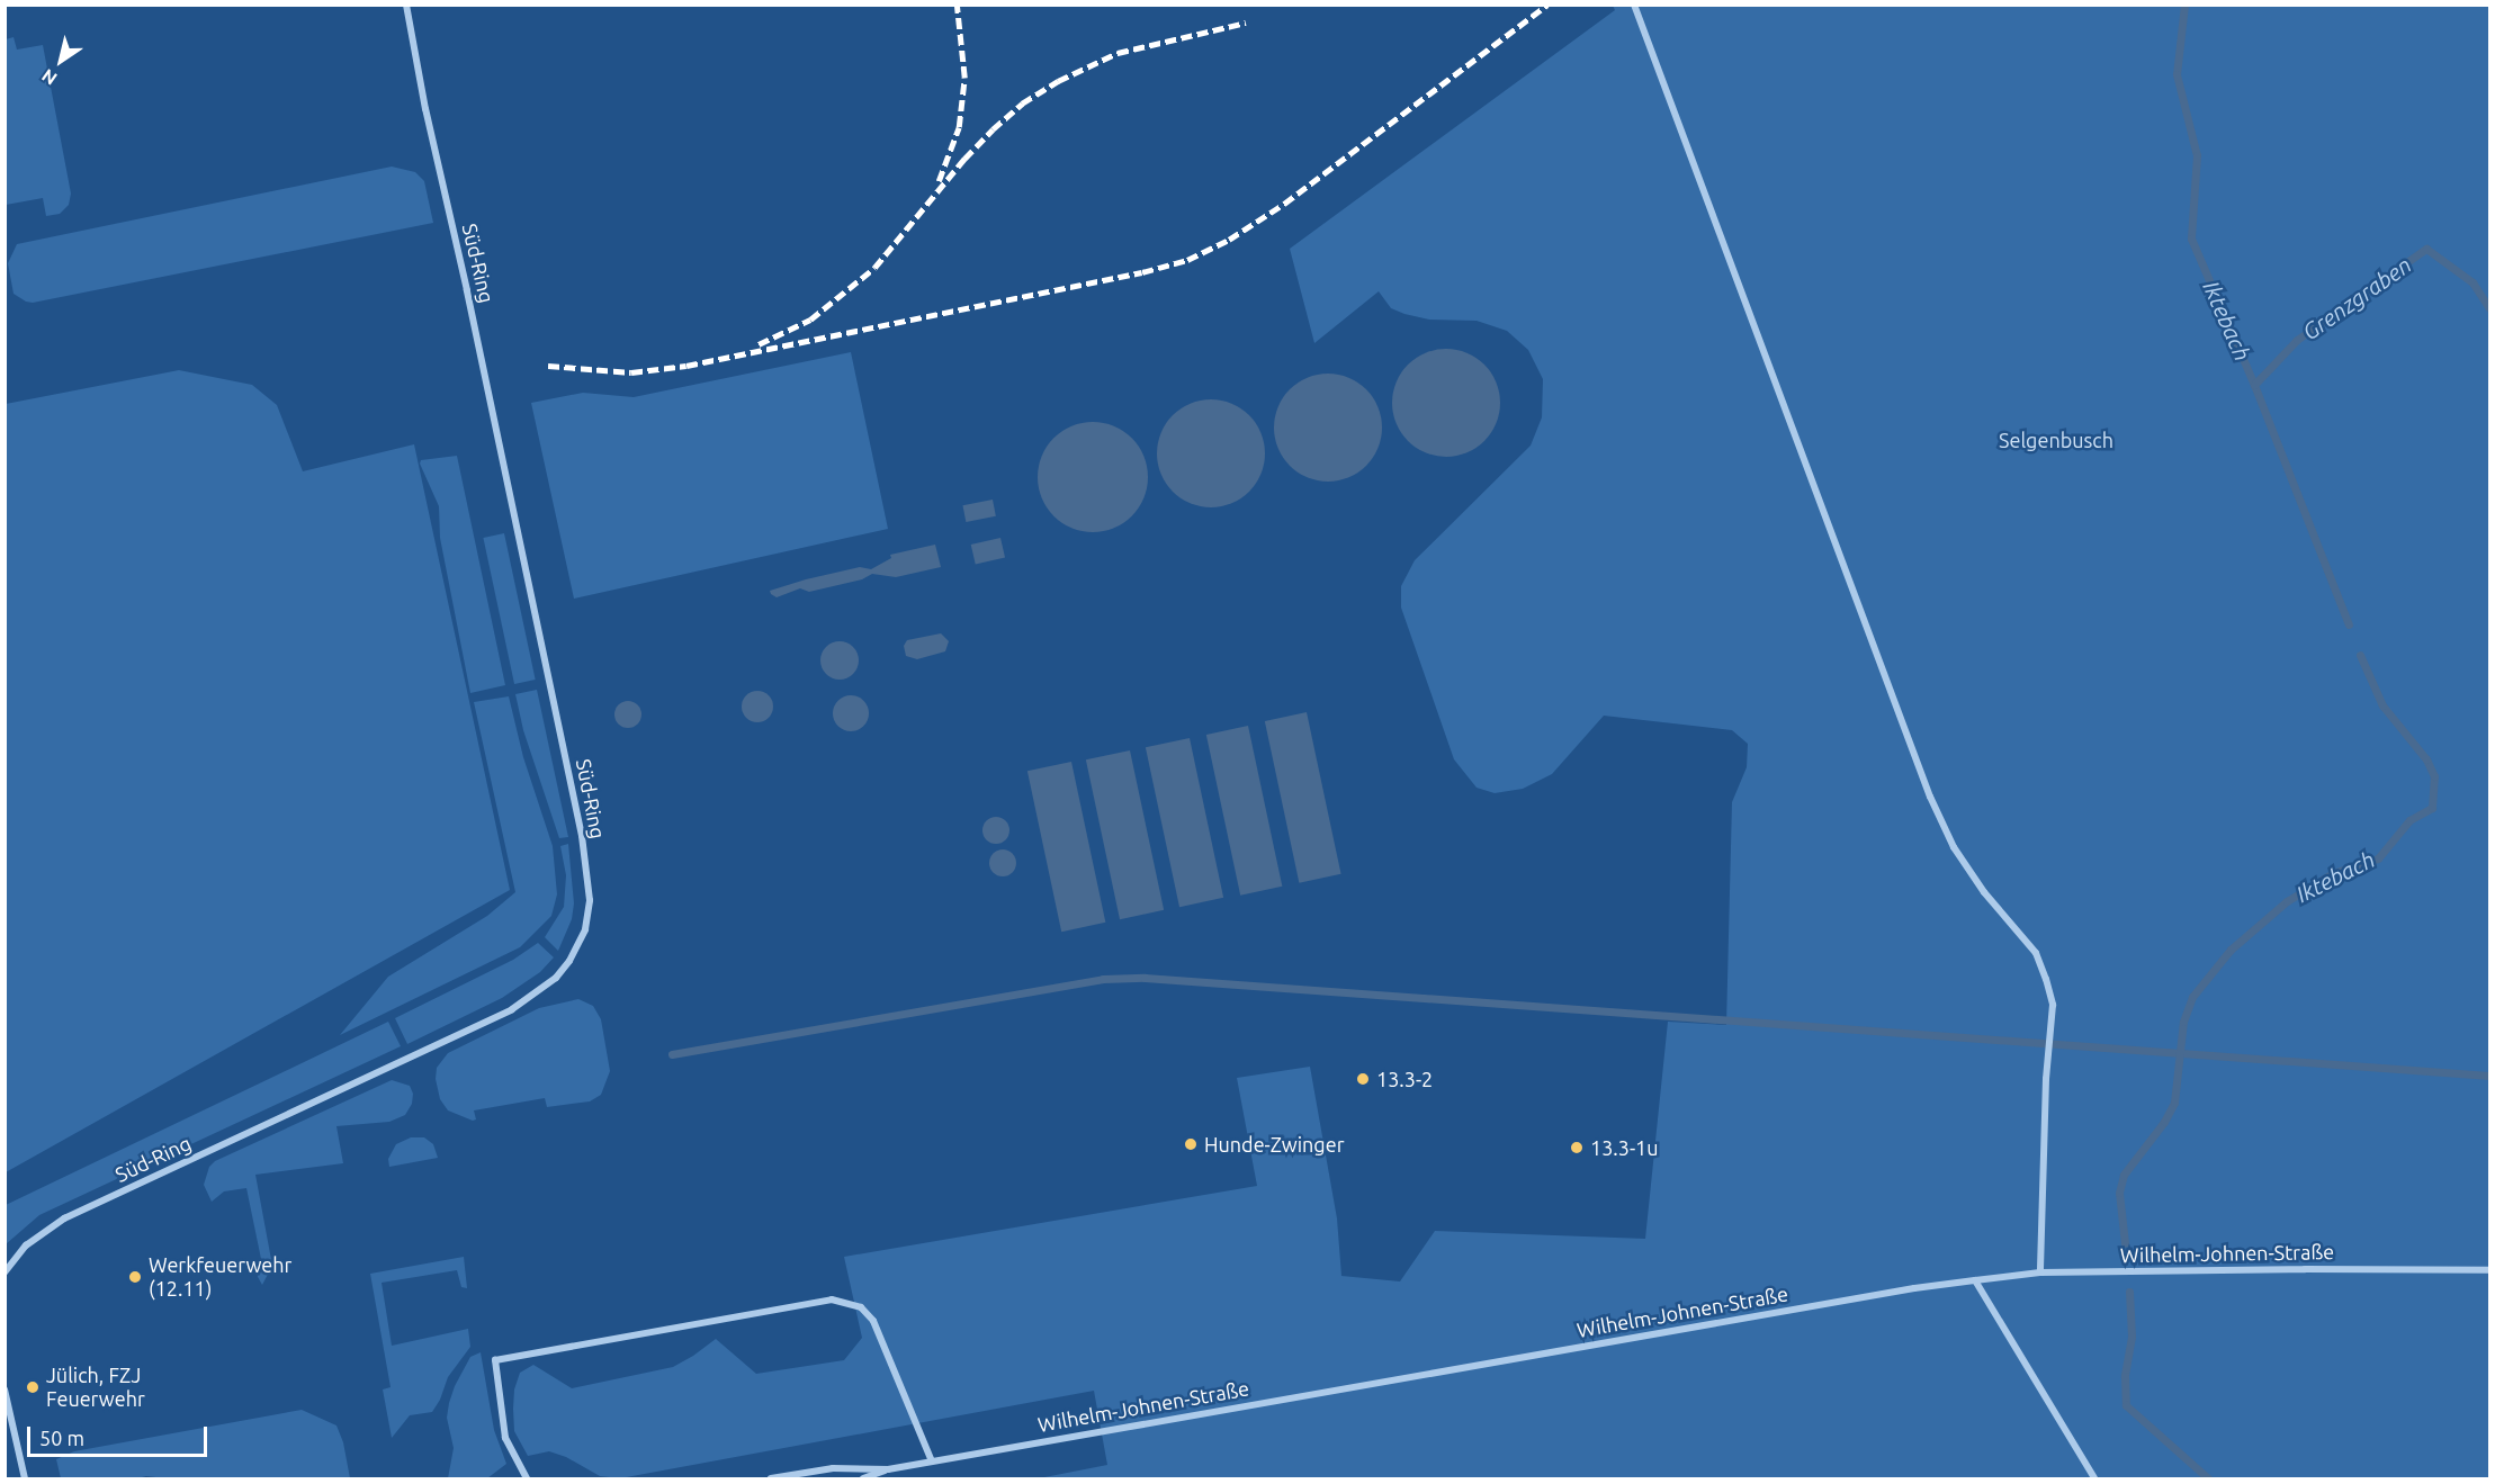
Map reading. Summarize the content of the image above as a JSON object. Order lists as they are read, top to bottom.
{
  "streets": {
    "street": ["Süd-Ring", "Wilhelm-Johnen-Straße"]
  },
  "water": ["Grenzgraben", "Iktebach"],
  "parks": ["Selgenbusch"],
  "places": [
    "13.3-2",
    "Hunde-Zwinger",
    "13.3-1u",
    "Werkfeuerwehr (12.11)",
    "Jülich, FZJ Feuerwehr"
  ],
  "scale_bar": "50 m",
  "north": "bottom left"
}
